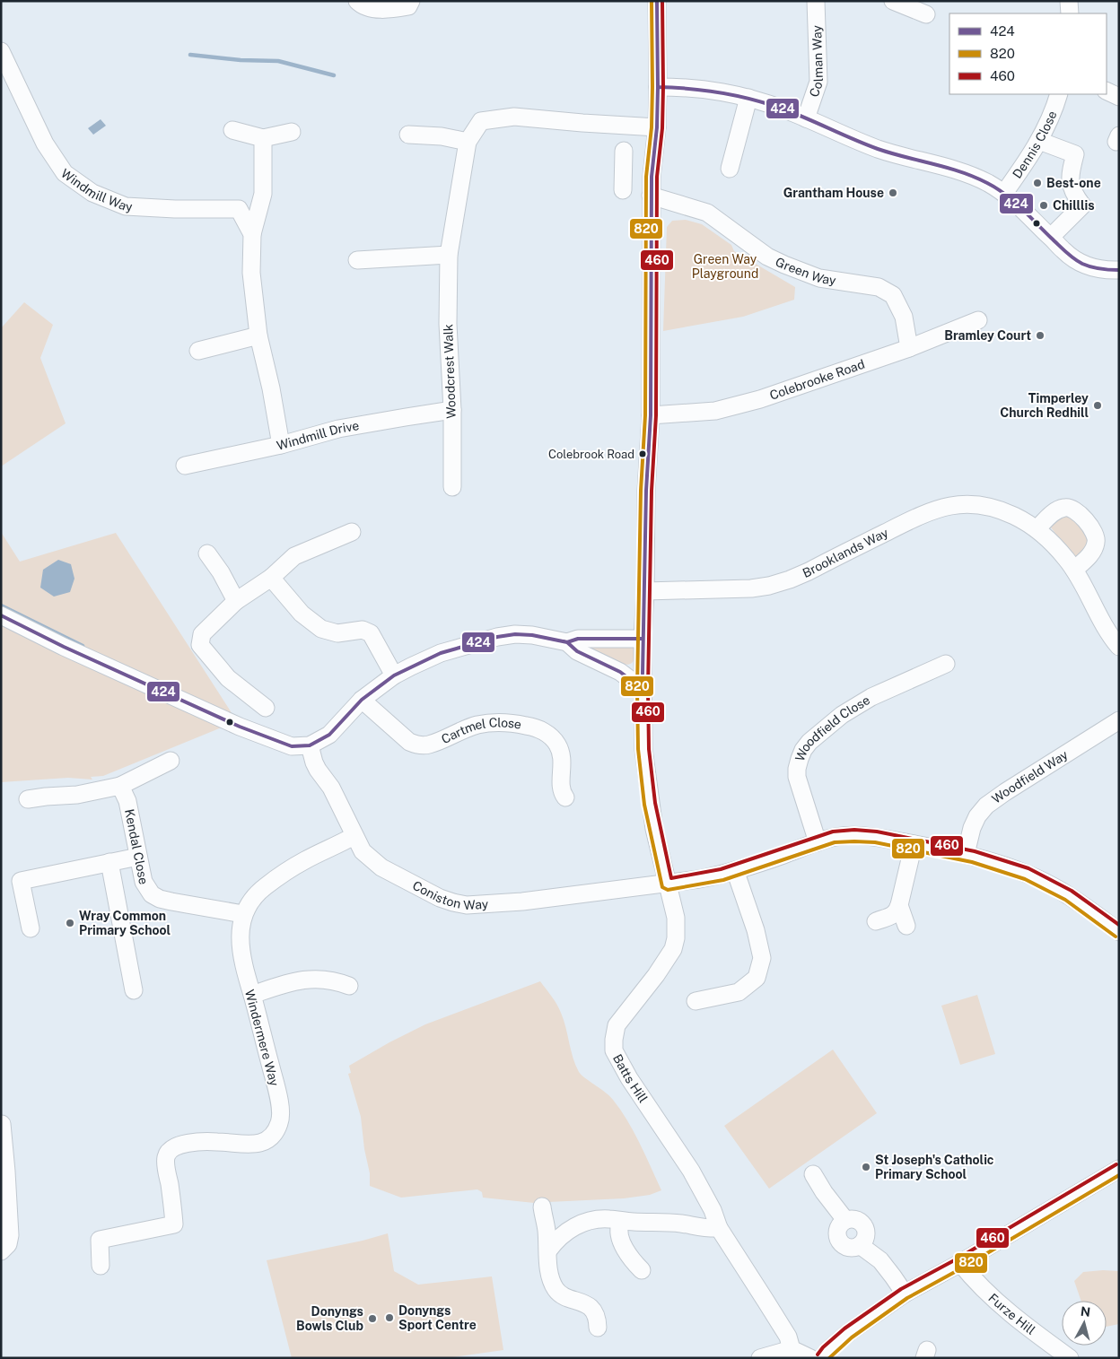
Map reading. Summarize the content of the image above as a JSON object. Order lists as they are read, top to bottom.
{
  "streets": {
    "street": [
      "Colman Way",
      "Dennis Close",
      "Windmill Way",
      "Green Way",
      "Woodcrest Walk",
      "Colebrooke Road",
      "Windmill Drive",
      "Brooklands Way",
      "Woodfield Close",
      "Cartmel Close",
      "Woodfield Way",
      "Kendal Close",
      "Coniston Way",
      "Windermere Way",
      "Batts Hill",
      "Furze Hill"
    ]
  },
  "crossings": [
    ["Green Way", "Colebrooke Road"],
    ["Green Way", "Batts Hill"],
    ["Woodcrest Walk", "Windmill Drive"],
    ["Woodcrest Walk", "Batts Hill"],
    ["Colebrooke Road", "Batts Hill"],
    ["Brooklands Way", "Batts Hill"],
    ["Woodfield Close", "Coniston Way"],
    ["Woodfield Way", "Coniston Way"],
    ["Kendal Close", "Windermere Way"],
    ["Coniston Way", "Windermere Way"],
    ["Coniston Way", "Batts Hill"]
  ],
  "parks": ["Green Way Playground"],
  "places": [
    "Best-one",
    "Grantham House",
    "Chilllis",
    "Bramley Court",
    "Timperley Church Redhill",
    "Colebrook Road",
    "Wray Common Primary School",
    "St Joseph's Catholic Primary School",
    "Donyngs Sport Centre",
    "Donyngs Bowls Club"
  ],
  "lines": ["transit line 424", "transit line 820", "transit line 460"],
  "legend": ["424", "820", "460"],
  "north": "top"
}
